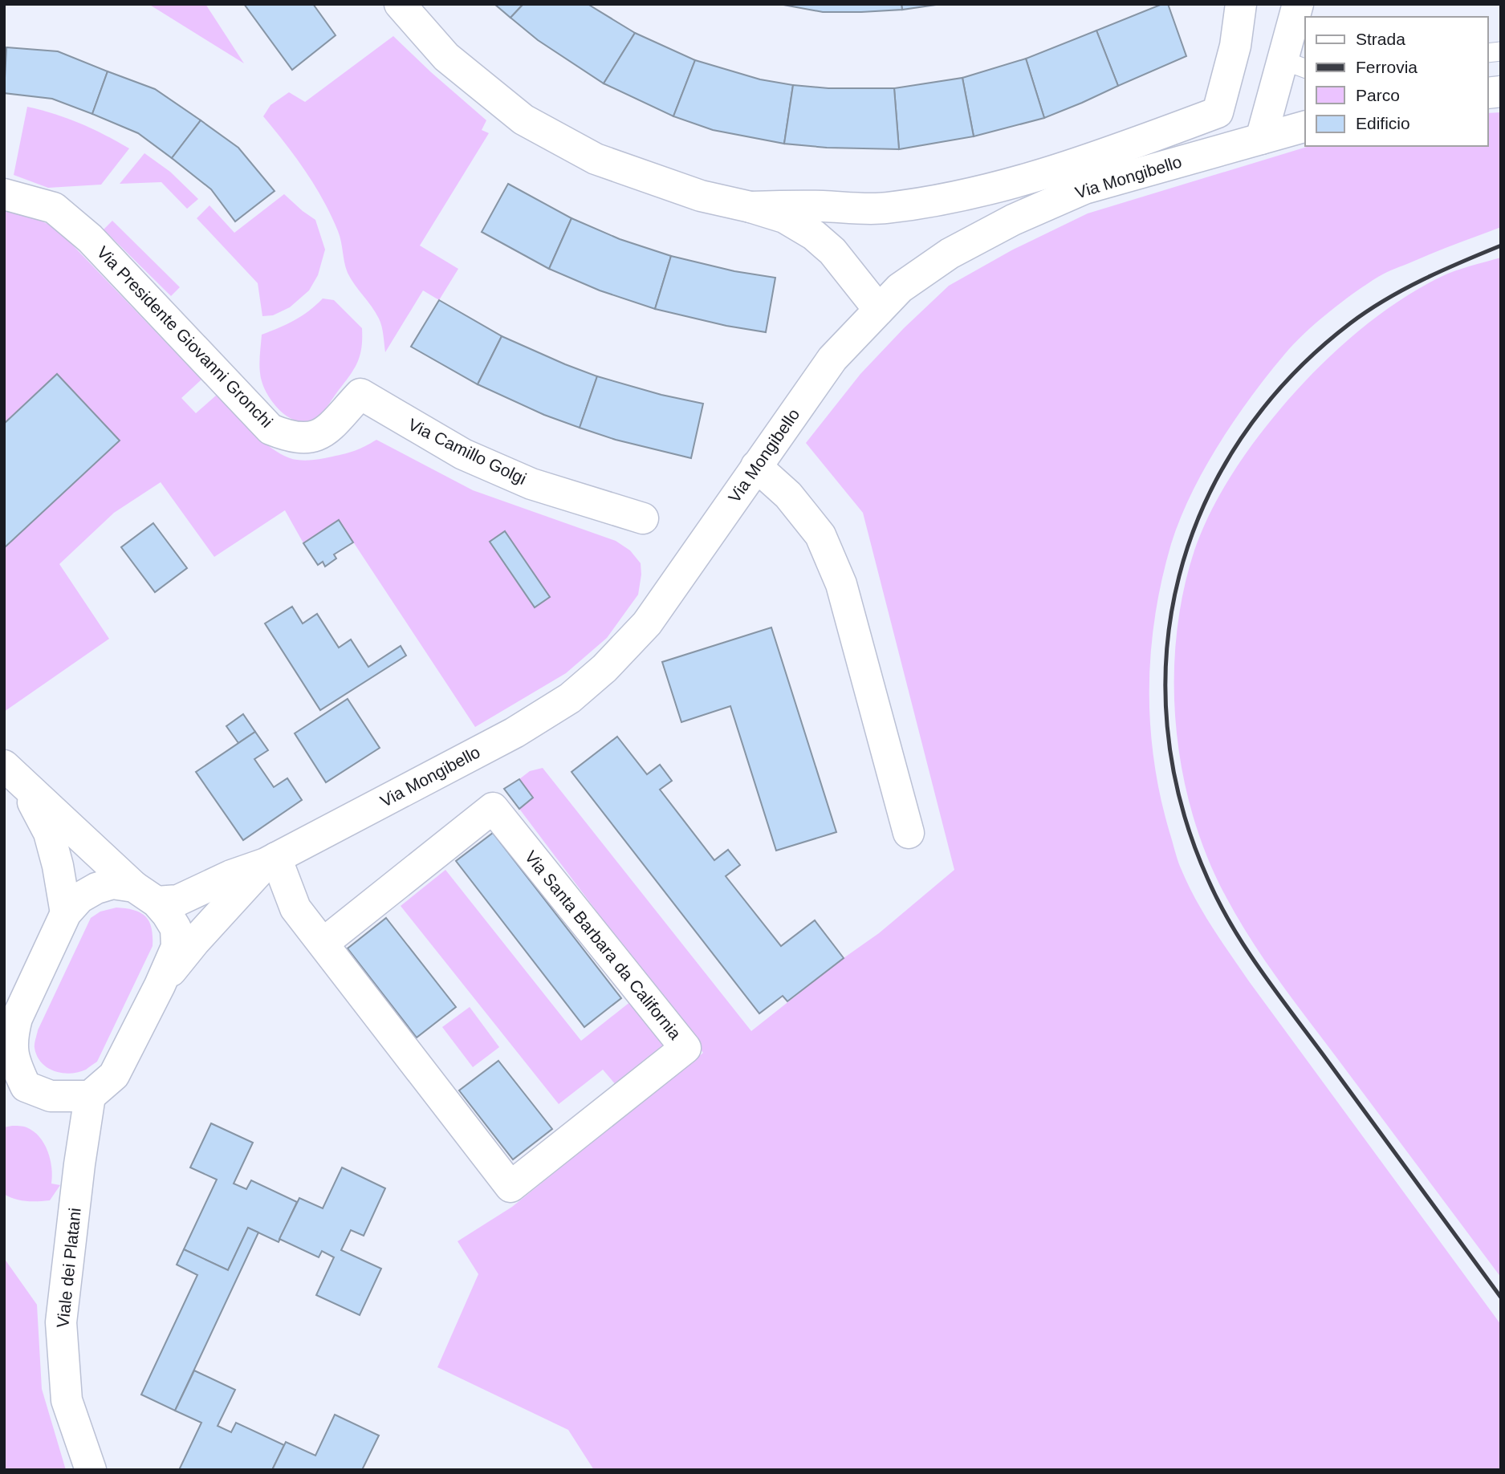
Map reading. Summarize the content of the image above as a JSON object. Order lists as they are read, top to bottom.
{
  "streets": {
    "street": [
      "Via Mongibello",
      "Via Presidente Giovanni Gronchi",
      "Via Camillo Golgi",
      "Via Santa Barbara da California",
      "Viale dei Platani"
    ]
  },
  "crossings": [
    ["Via Mongibello", "Via Santa Barbara da California"],
    ["Via Presidente Giovanni Gronchi", "Via Camillo Golgi"]
  ],
  "legend": [
    "Strada",
    "Ferrovia",
    "Parco",
    "Edificio"
  ]
}
